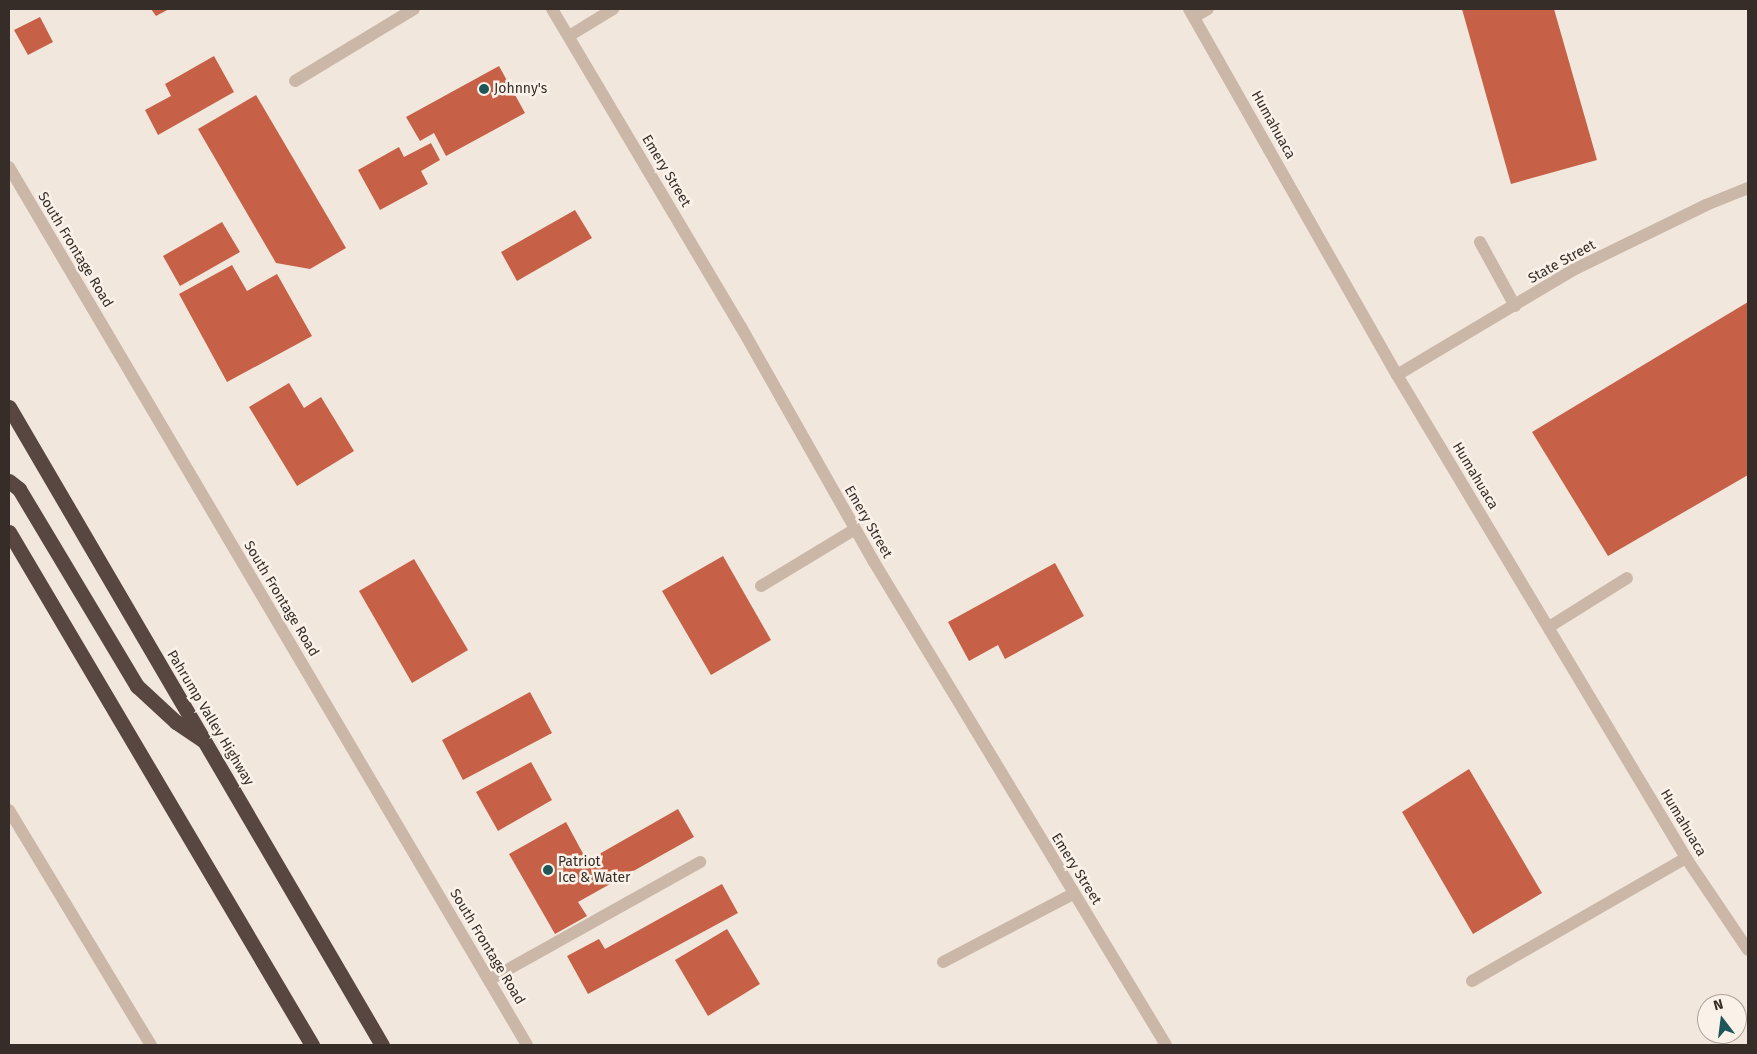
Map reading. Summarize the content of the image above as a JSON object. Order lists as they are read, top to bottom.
{
  "streets": {
    "highway": ["Pahrump Valley Highway"],
    "street": [
      "Humahuaca",
      "Emery Street",
      "South Frontage Road",
      "State Street"
    ]
  },
  "crossings": [
    ["Humahuaca", "State Street"]
  ],
  "places": ["Johnny's", "Patriot Ice & Water"],
  "north": "top"
}
